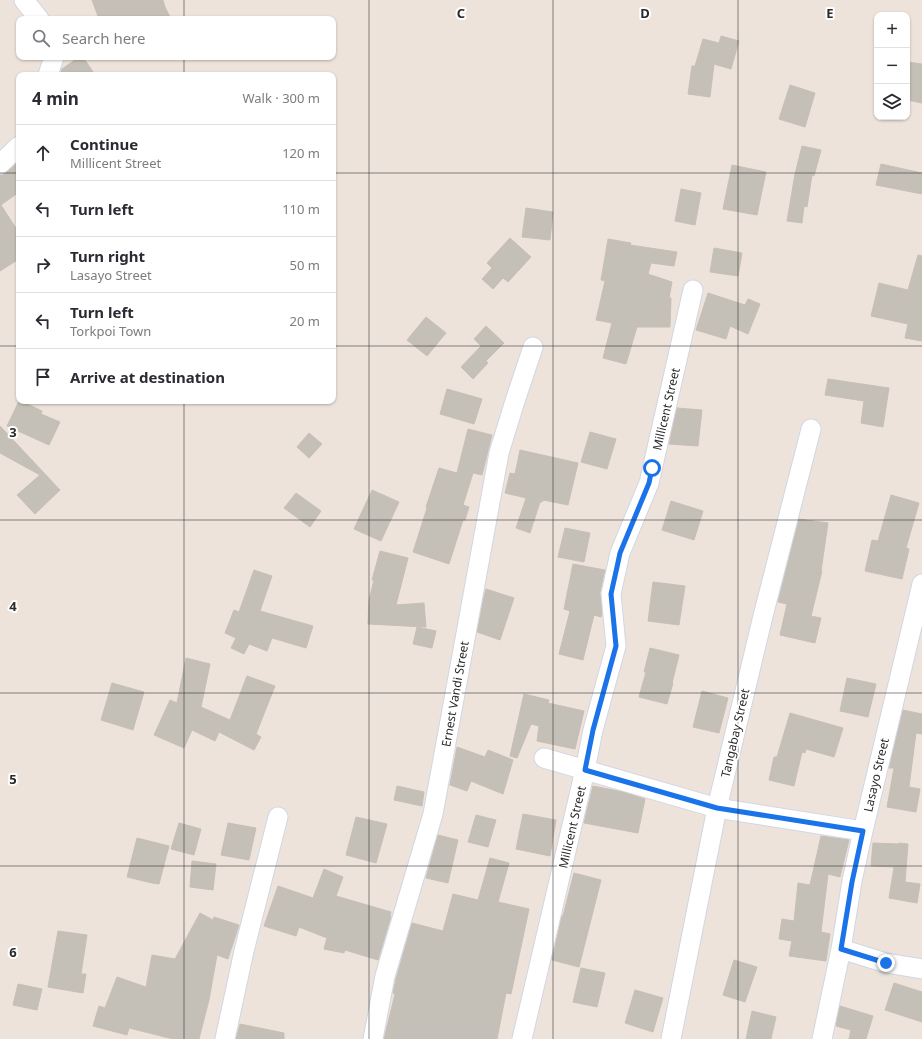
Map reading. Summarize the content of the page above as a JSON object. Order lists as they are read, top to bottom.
{
  "streets": {
    "street": [
      "Millicent Street",
      "Ernest Vandi Street",
      "Tangabay Street",
      "Lasayo Street"
    ]
  },
  "page": {
    "map_buttons": ["+", "−"],
    "search": "Search here",
    "heading": ["4 min", "Walk · 300 m"],
    "list": [
      ["Continue", "Millicent Street", "120 m"],
      ["Turn left", "110 m"],
      ["Turn right", "Lasayo Street", "50 m"],
      ["Turn left", "Torkpoi Town", "20 m"],
      "Arrive at destination"
    ]
  },
  "grid": {
    "columns": ["C", "D", "E"],
    "rows": [
      "3",
      "4",
      "5",
      "6"
    ]
  }
}
